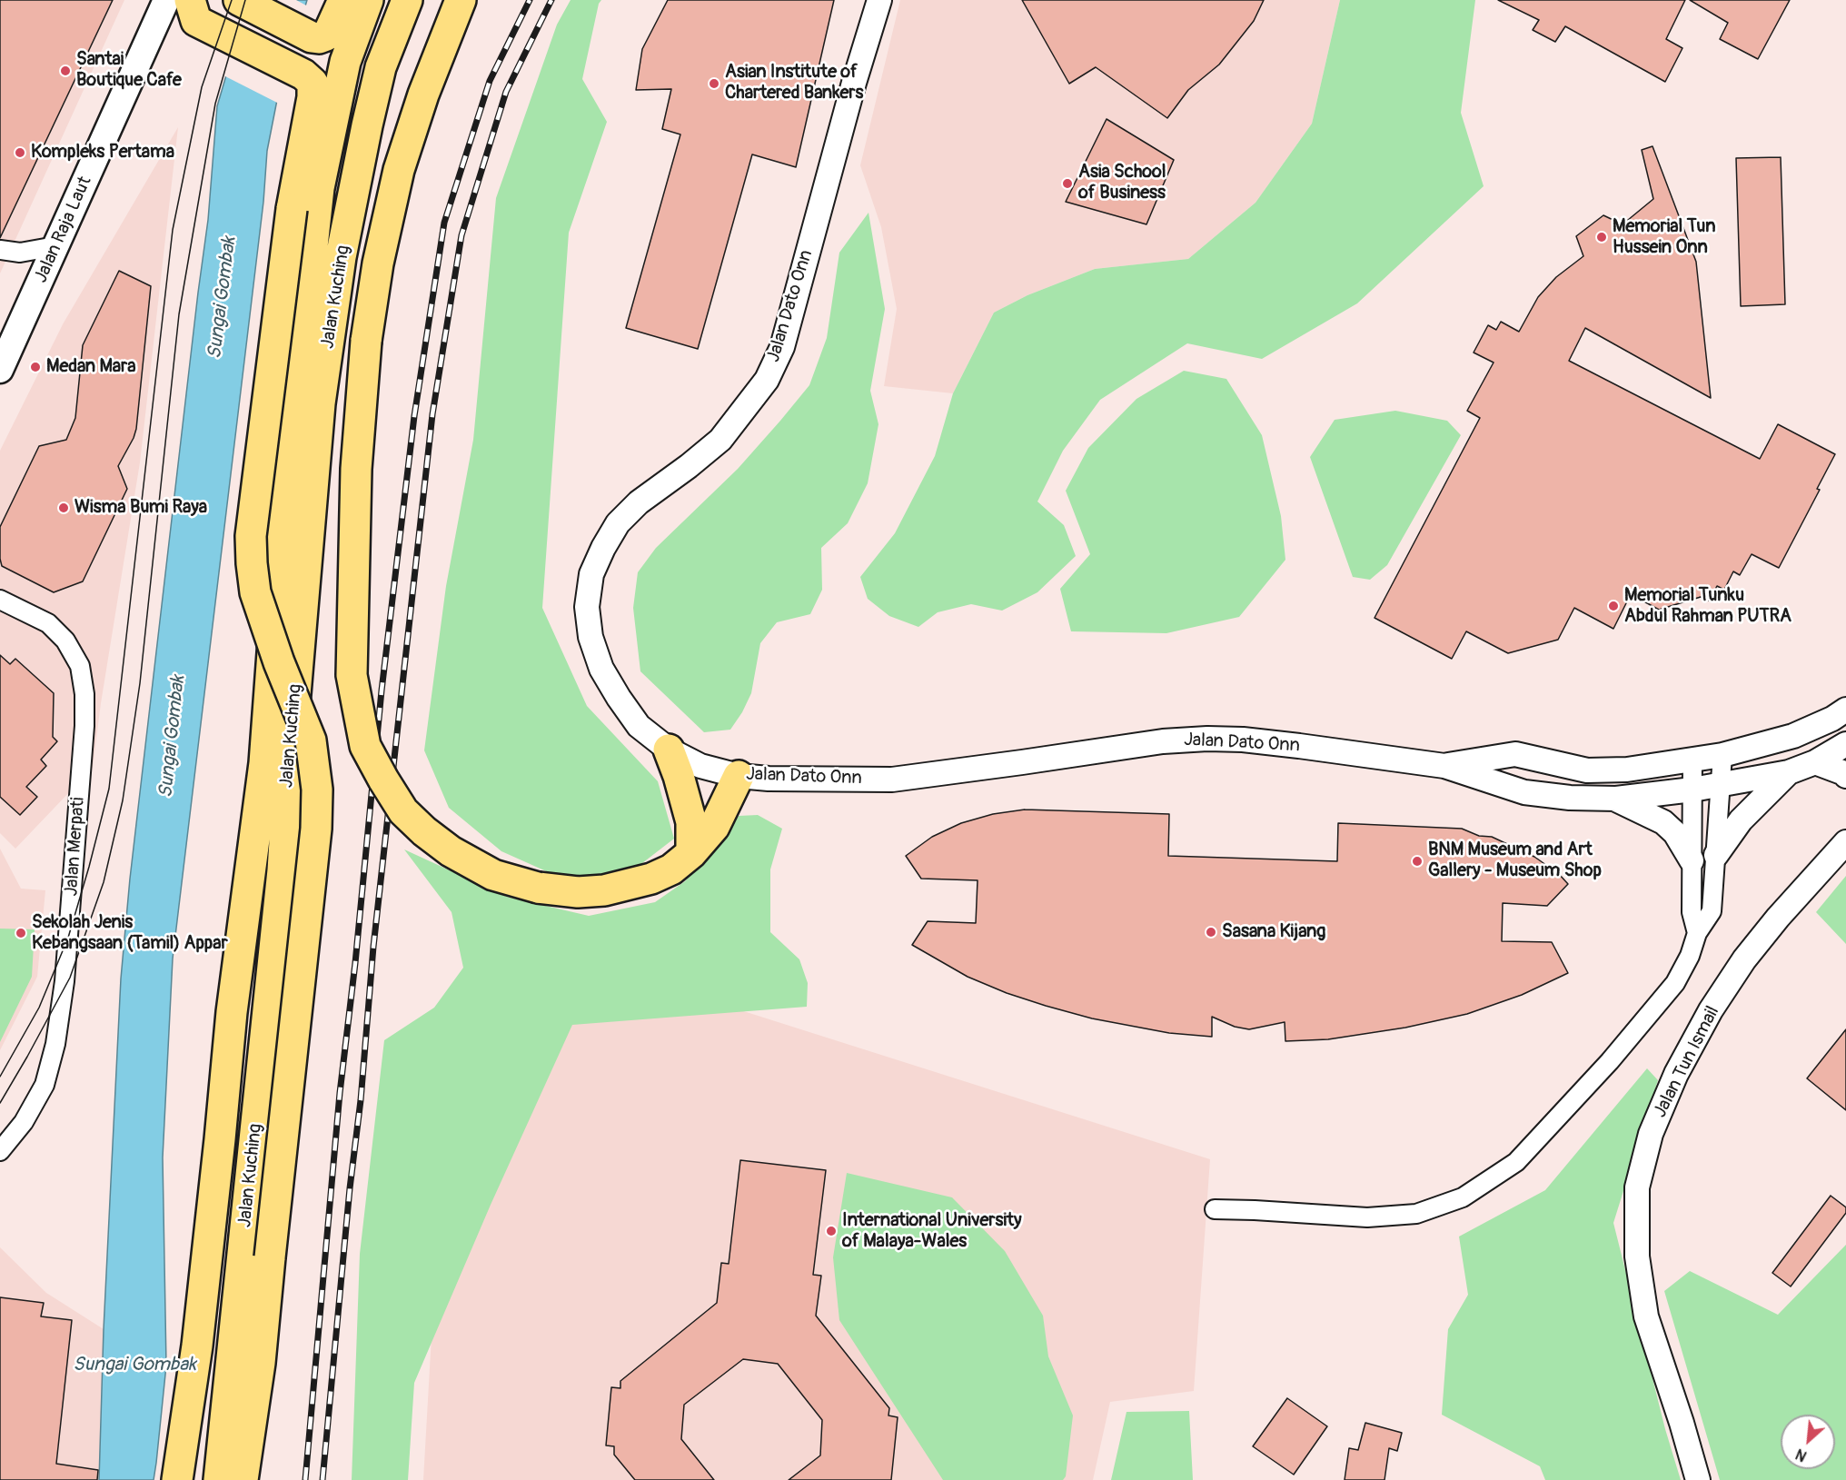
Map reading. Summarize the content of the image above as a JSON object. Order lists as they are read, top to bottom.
{
  "streets": {
    "highway": ["Jalan Kuching"],
    "main road": ["Jalan Raja Laut"],
    "street": ["Jalan Dato Onn", "Jalan Merpati", "Jalan Tun Ismail"]
  },
  "water": ["Sungai Gombak"],
  "places": [
    "Santai Boutique Cafe",
    "Asian Institute of Chartered Bankers",
    "Kompleks Pertama",
    "Asia School of Business",
    "Memorial Tun Hussein Onn",
    "Medan Mara",
    "Wisma Bumi Raya",
    "Memorial Tunku Abdul Rahman PUTRA",
    "BNM Museum and Art Gallery - Museum Shop",
    "Sasana Kijang",
    "Sekolah Jenis Kebangsaan (Tamil) Appar",
    "International University of Malaya-Wales"
  ],
  "north": "bottom left"
}
